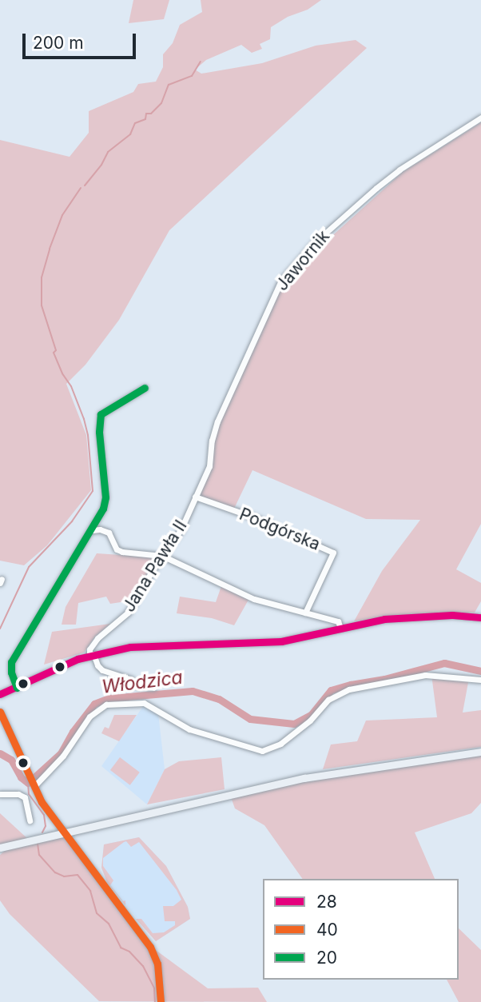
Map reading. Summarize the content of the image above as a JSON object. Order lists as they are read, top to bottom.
{
  "streets": {
    "street": ["Jawornik", "Podgórska", "Jana Pawła II"]
  },
  "crossings": [
    ["Jawornik", "Podgórska"],
    ["Jawornik", "Jana Pawła II"],
    ["Podgórska", "Jana Pawła II"]
  ],
  "water": ["Włodzica"],
  "lines": ["transit line 20", "transit line 28", "transit line 40"],
  "legend": ["28", "40", "20"],
  "scale_bar": "200 m"
}
